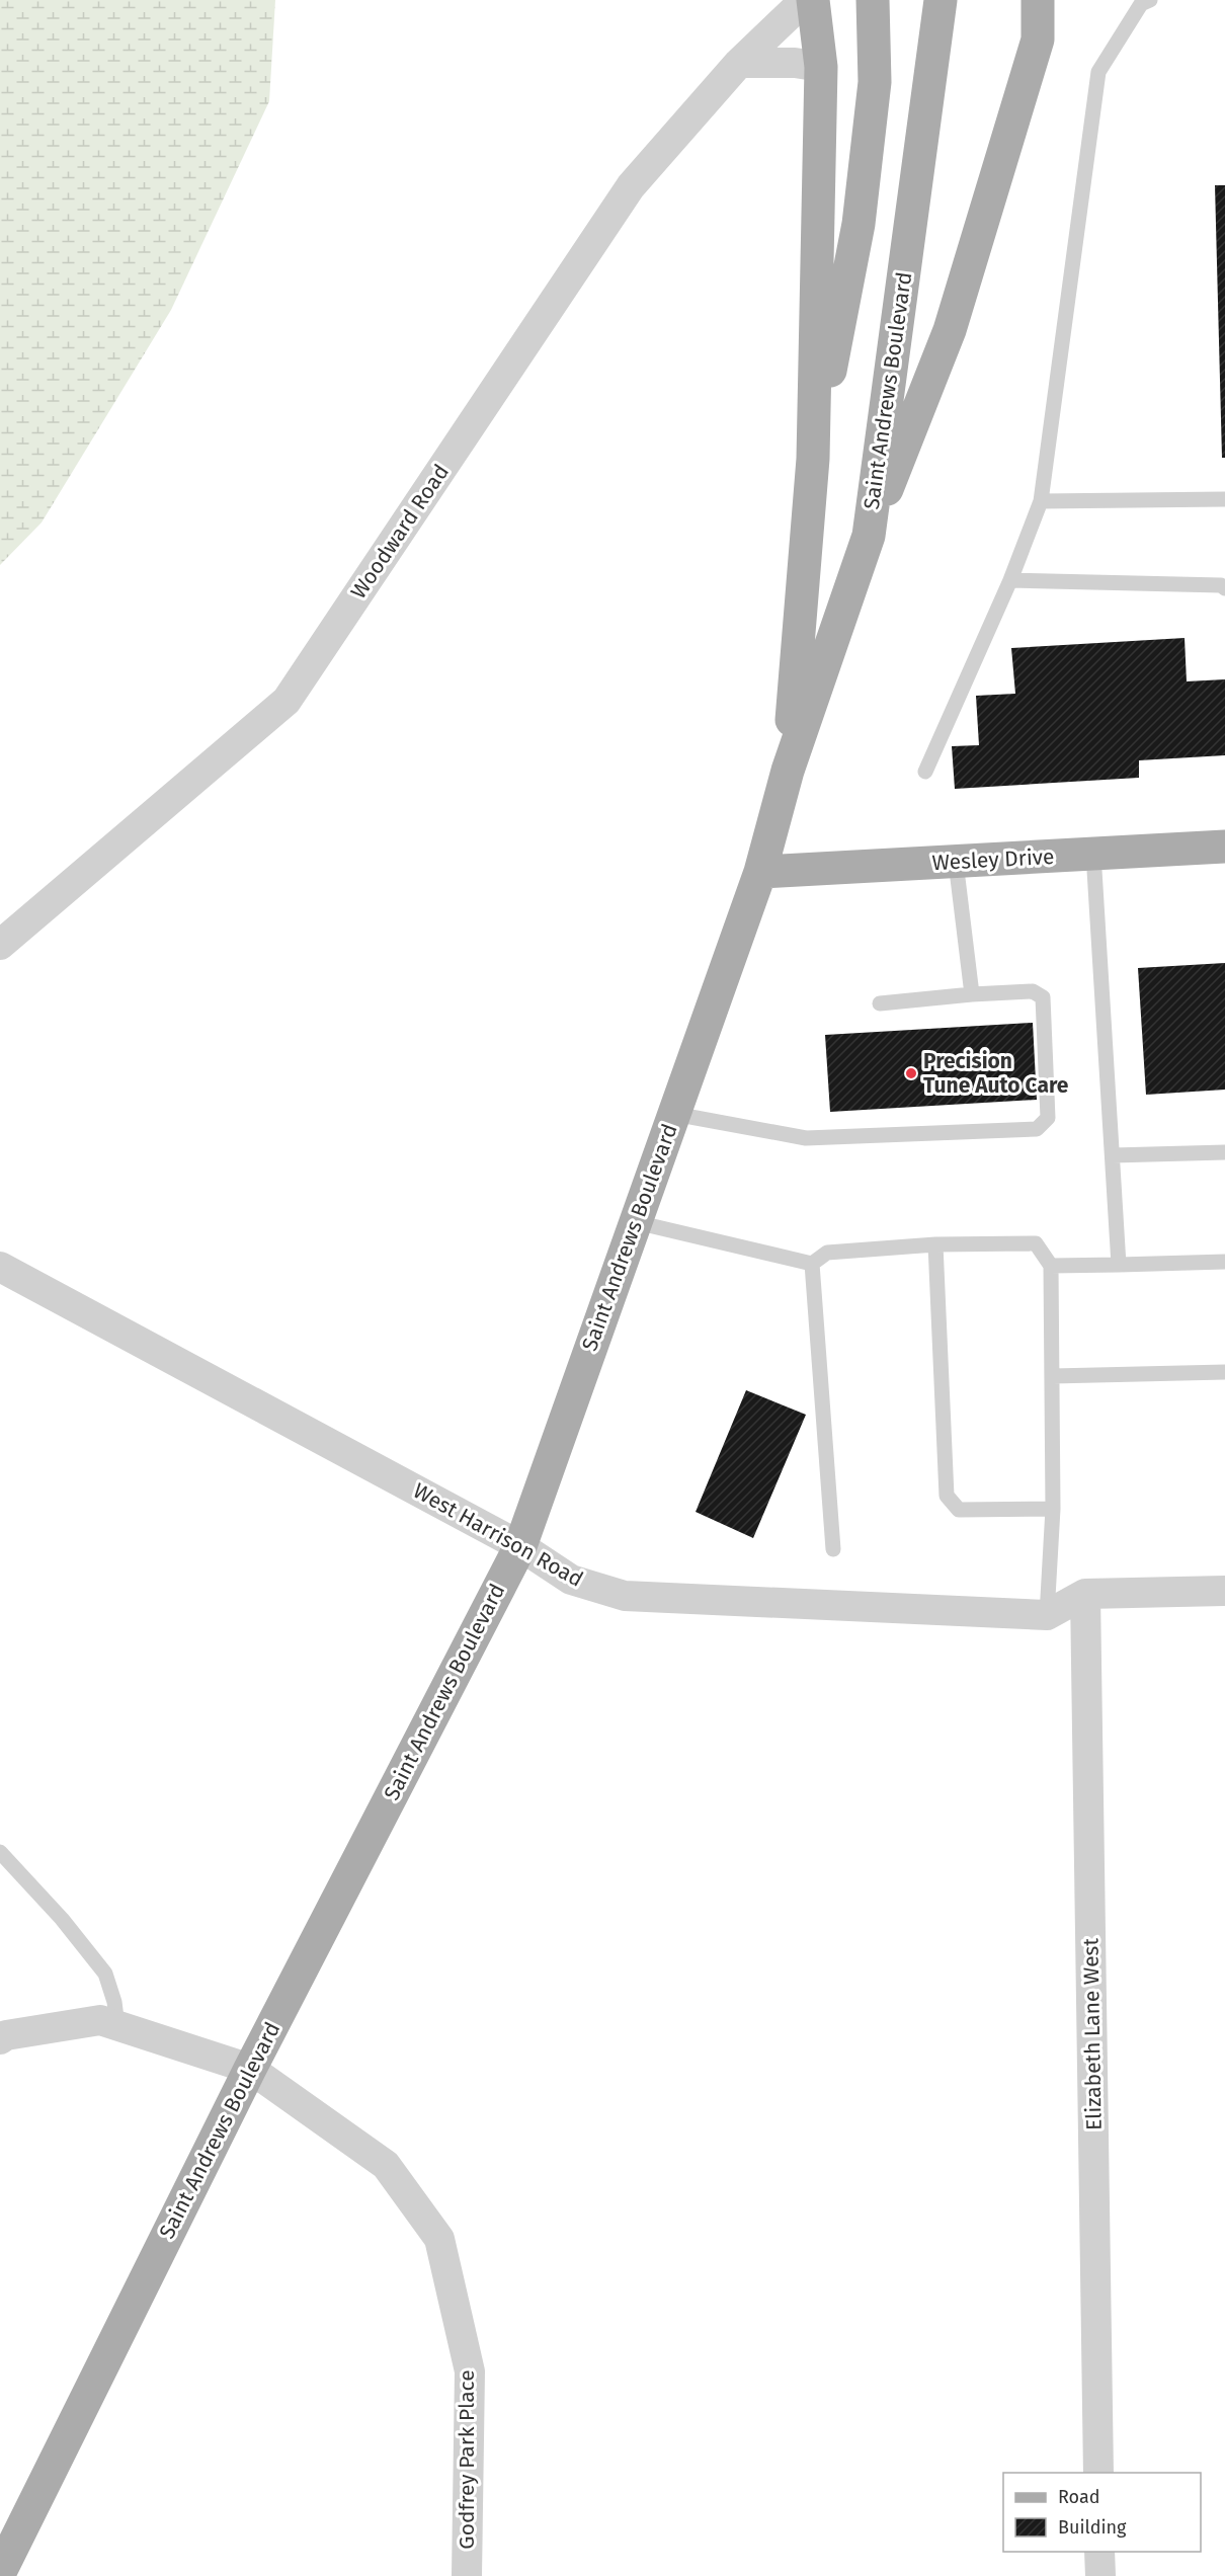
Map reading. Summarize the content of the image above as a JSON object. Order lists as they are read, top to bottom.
{
  "streets": {
    "main road": ["Saint Andrews Boulevard", "Wesley Drive"],
    "street": [
      "Woodward Road",
      "West Harrison Road",
      "Elizabeth Lane West",
      "Godfrey Park Place"
    ]
  },
  "crossings": [
    ["Saint Andrews Boulevard", "Wesley Drive"],
    ["Saint Andrews Boulevard", "West Harrison Road"],
    ["Saint Andrews Boulevard", "Godfrey Park Place"]
  ],
  "places": ["Precision Tune Auto Care"],
  "legend": ["Road", "Building"]
}
